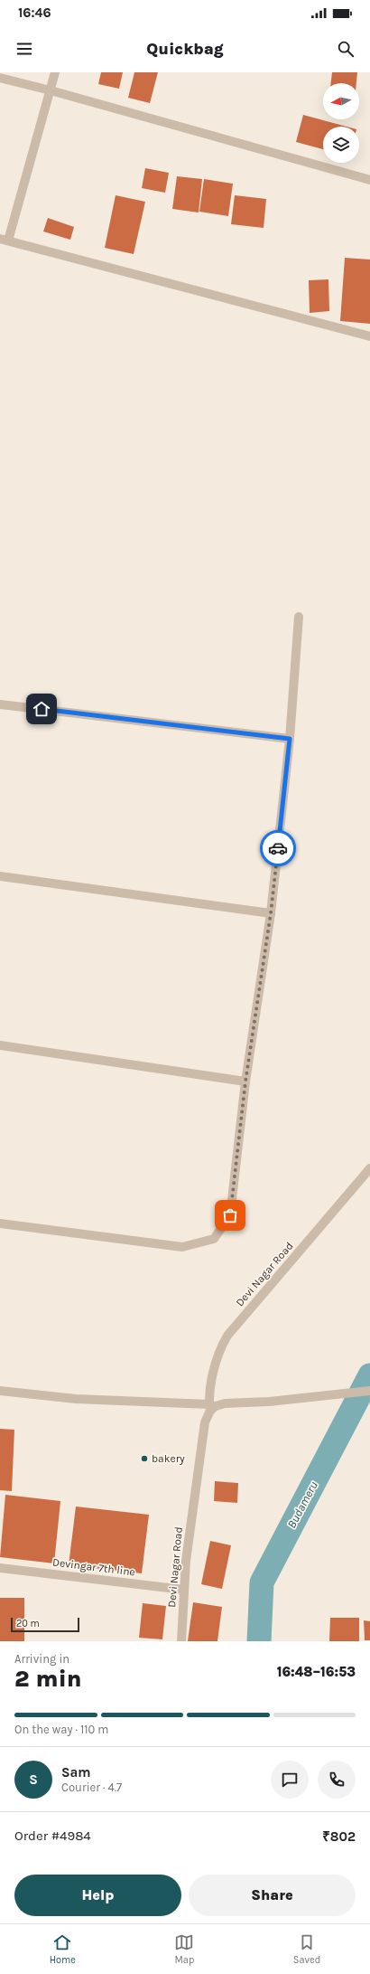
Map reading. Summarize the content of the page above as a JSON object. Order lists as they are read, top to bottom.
{
  "streets": {
    "street": ["Devi Nagar Road", "Devingar 7th line"]
  },
  "crossings": [
    ["Devi Nagar Road", "Devingar 7th line"]
  ],
  "water": ["Budameru"],
  "places": ["bakery"],
  "scale_bar": "20 m",
  "north": "left",
  "page": {
    "status": "16:46",
    "header": "Quickbag",
    "scale": "20 m",
    "heading": ["2 min", "Arriving in", "16:48–16:53"],
    "panel": [
      "Sam",
      "Courier · 4.7",
      "Order #4984",
      "₹802"
    ],
    "bar": "On the way · 110 m",
    "round": "S",
    "buttons": ["Help", "Share"],
    "tabs": ["Home", "Map", "Saved"]
  }
}
